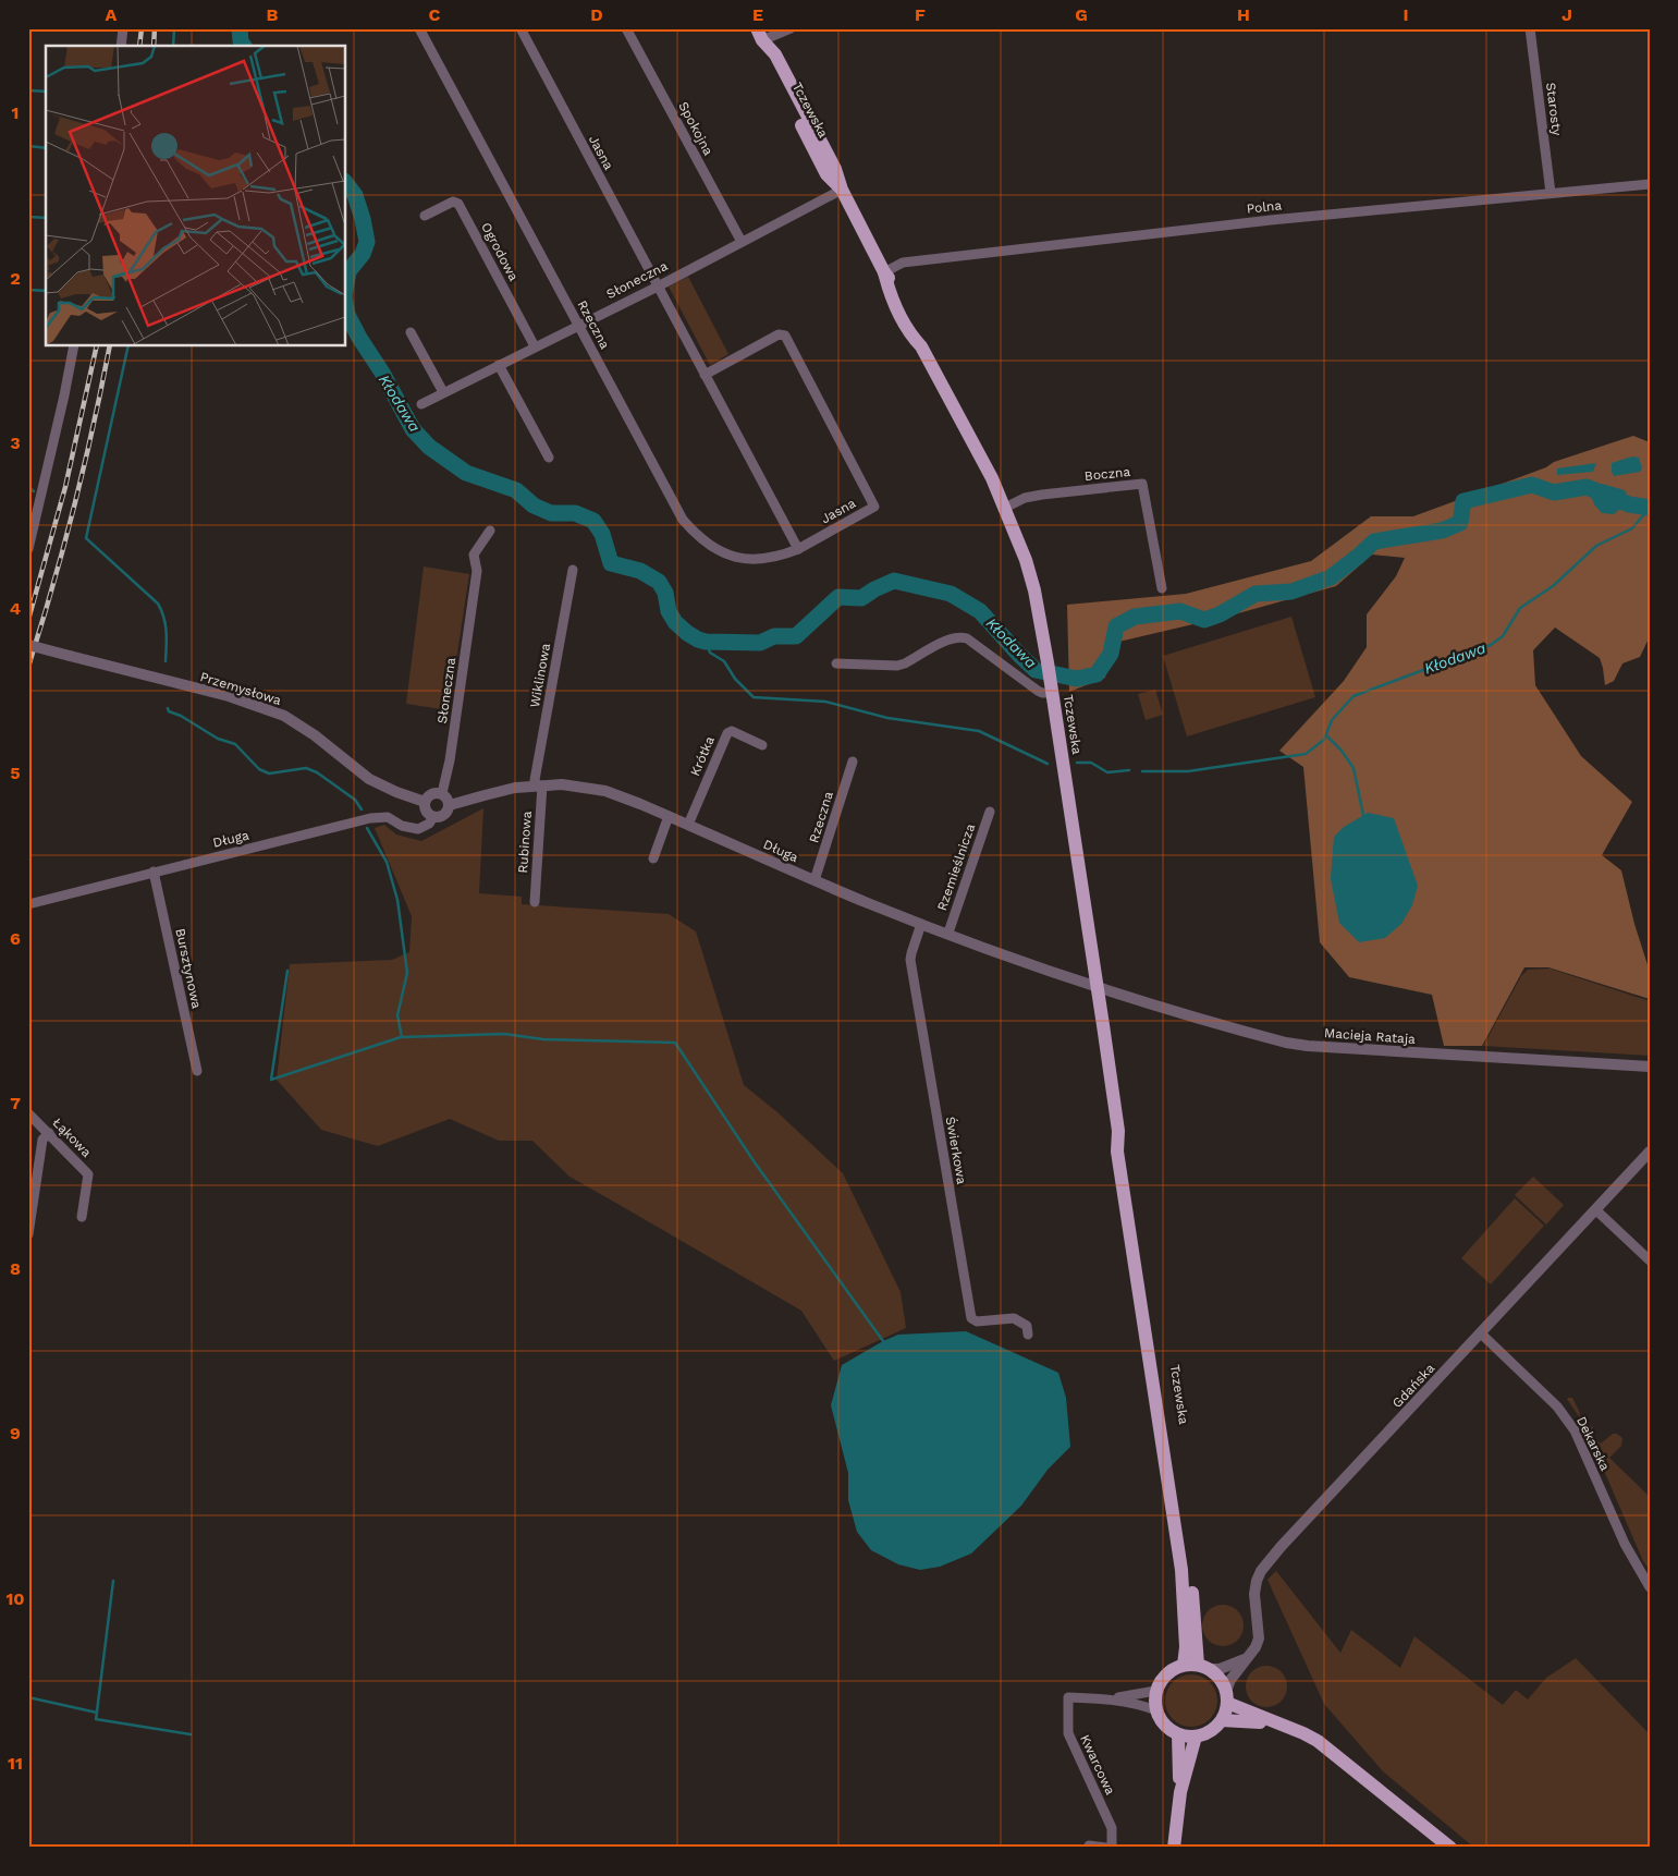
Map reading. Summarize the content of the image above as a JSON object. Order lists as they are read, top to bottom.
{
  "streets": {
    "main road": ["Tczewska"],
    "street": [
      "Starosty",
      "Spokojna",
      "Jasna",
      "Polna",
      "Ogrodowa",
      "Słoneczna",
      "Rzeczna",
      "Boczna",
      "Wiklinowa",
      "Przemysłowa",
      "Krótka",
      "Długa",
      "Rubinowa",
      "Rzemieślnicza",
      "Bursztynowa",
      "Macieja Rataja",
      "Łąkowa",
      "Świerkowa",
      "Gdańska",
      "Dekarska",
      "Kwarcowa"
    ]
  },
  "crossings": [
    ["Starosty", "Polna"],
    ["Tczewska", "Polna"],
    ["Tczewska", "Słoneczna"],
    ["Tczewska", "Boczna"],
    ["Tczewska", "Długa"],
    ["Tczewska", "Macieja Rataja"],
    ["Tczewska", "Gdańska"],
    ["Tczewska", "Kwarcowa"],
    ["Spokojna", "Słoneczna"],
    ["Jasna", "Słoneczna"],
    ["Jasna", "Rzeczna"],
    ["Ogrodowa", "Słoneczna"],
    ["Słoneczna", "Rzeczna"],
    ["Słoneczna", "Przemysłowa"],
    ["Słoneczna", "Długa"],
    ["Rzeczna", "Długa"],
    ["Wiklinowa", "Długa"],
    ["Wiklinowa", "Rubinowa"],
    ["Przemysłowa", "Długa"],
    ["Krótka", "Długa"],
    ["Długa", "Rubinowa"],
    ["Długa", "Rzemieślnicza"],
    ["Długa", "Bursztynowa"],
    ["Długa", "Macieja Rataja"],
    ["Długa", "Świerkowa"],
    ["Gdańska", "Dekarska"],
    ["Gdańska", "Kwarcowa"]
  ],
  "water": ["Kłodawa"],
  "grid": {
    "columns": [
      "A",
      "B",
      "C",
      "D",
      "E",
      "F",
      "G",
      "H",
      "I",
      "J"
    ],
    "rows": [
      "1",
      "2",
      "3",
      "4",
      "5",
      "6",
      "7",
      "8",
      "9",
      "10",
      "11"
    ]
  }
}
